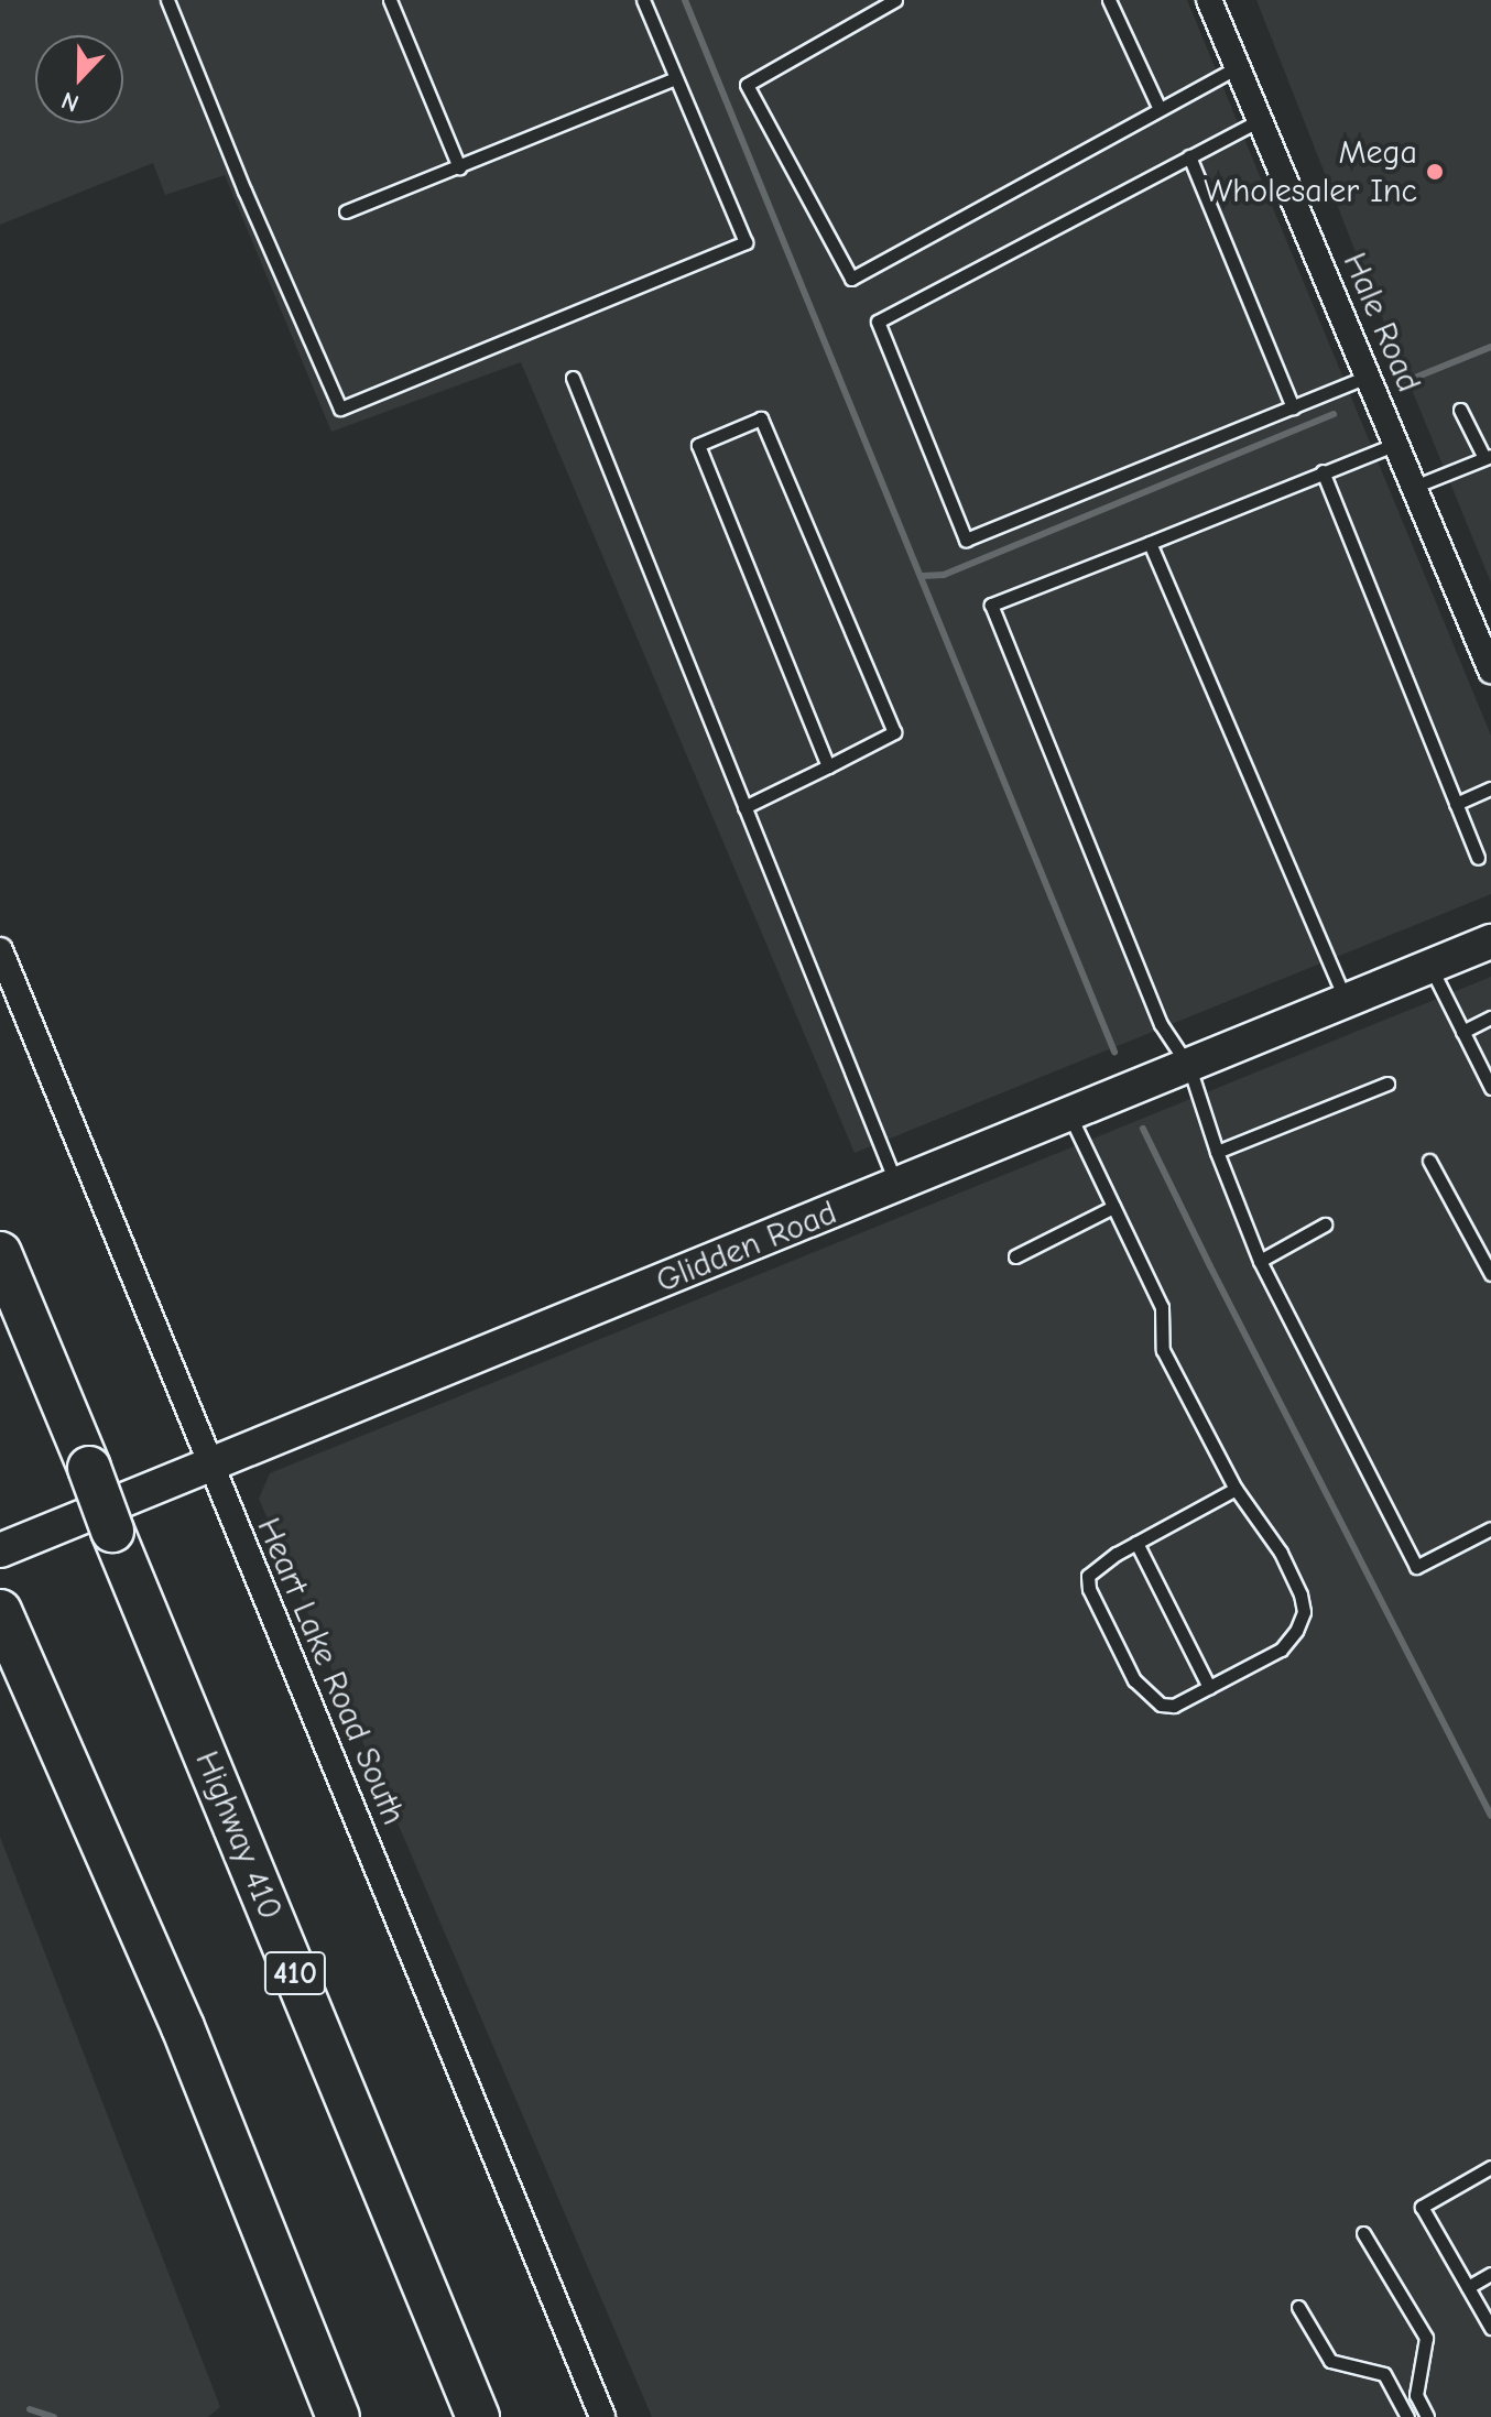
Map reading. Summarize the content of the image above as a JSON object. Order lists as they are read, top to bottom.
{
  "streets": {
    "highway": ["Highway 410", "410"],
    "street": ["Hale Road", "Glidden Road", "Heart Lake Road South"]
  },
  "crossings": [
    ["Glidden Road", "Heart Lake Road South"]
  ],
  "places": ["Mega Wholesaler Inc"],
  "north": "bottom"
}
